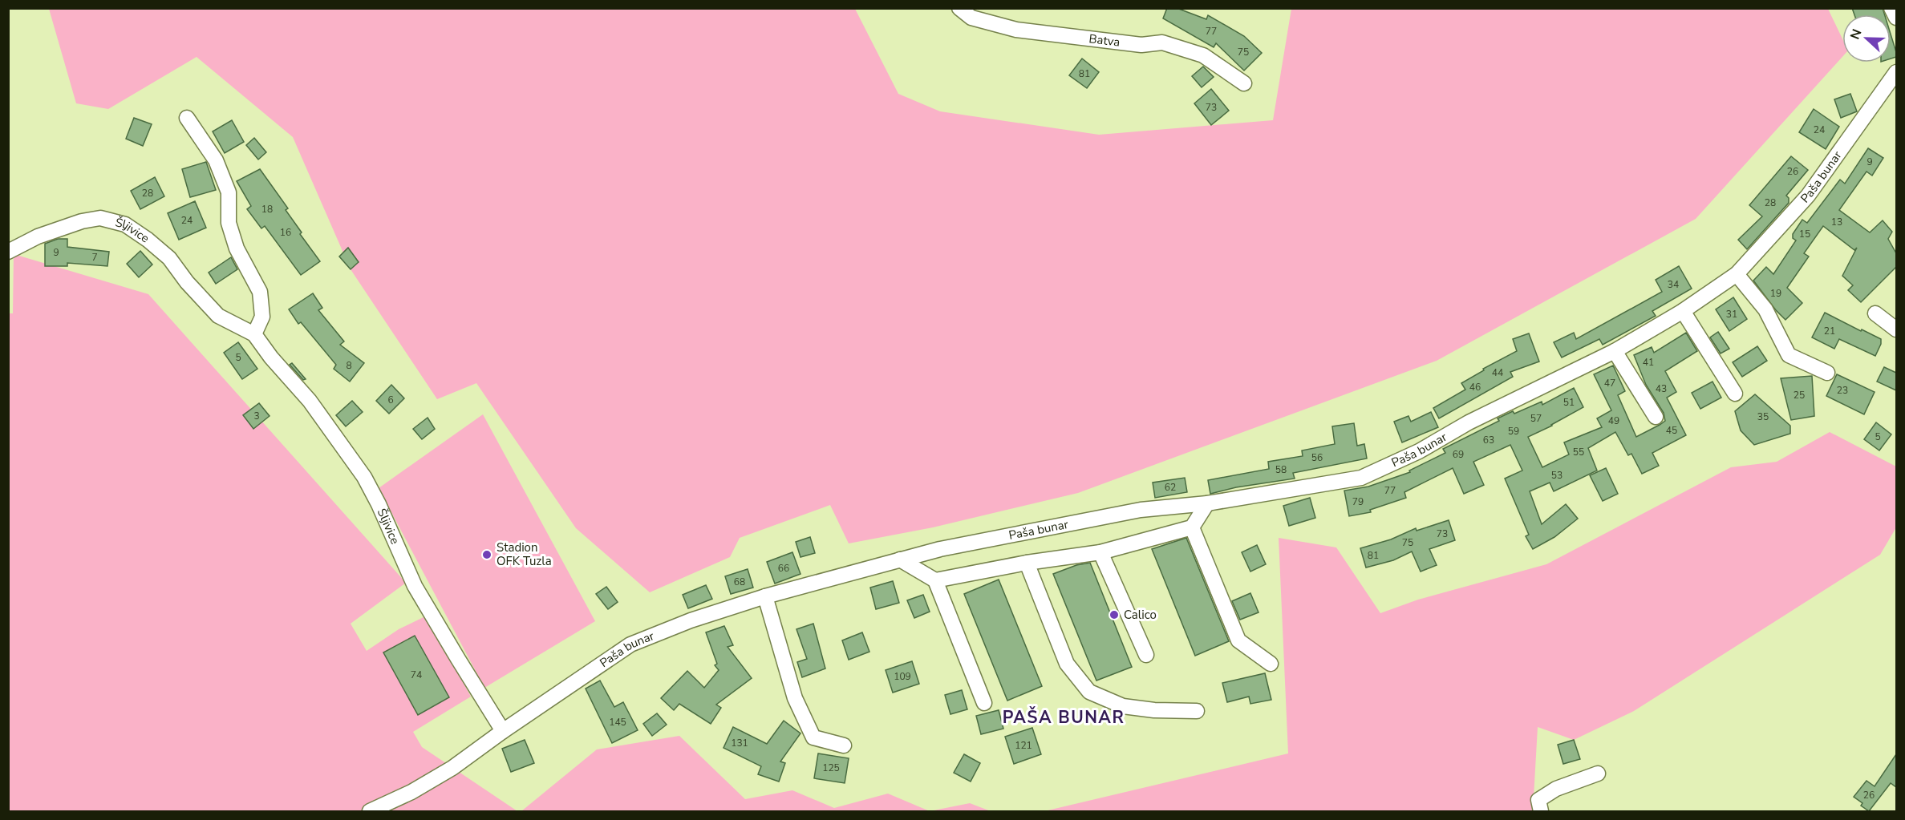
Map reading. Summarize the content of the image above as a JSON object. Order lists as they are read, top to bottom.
{
  "streets": {
    "street": ["Batva", "Paša bunar", "Šljivice"]
  },
  "crossings": [
    ["Paša bunar", "Šljivice"]
  ],
  "districts": ["PAŠA BUNAR"],
  "places": ["Stadion OFK Tuzla", "Calico"],
  "house_numbers": [
    "77",
    "75",
    "81",
    "73",
    "24",
    "9",
    "26",
    "28",
    "28",
    "18",
    "24",
    "13",
    "16",
    "15",
    "9",
    "7",
    "34",
    "19",
    "31",
    "21",
    "5",
    "41",
    "8",
    "44",
    "47",
    "46",
    "43",
    "23",
    "25",
    "6",
    "51",
    "3",
    "35",
    "57",
    "49",
    "45",
    "59",
    "5",
    "63",
    "55",
    "69",
    "56",
    "58",
    "53",
    "62",
    "77",
    "79",
    "73",
    "75",
    "81",
    "66",
    "68",
    "74",
    "109",
    "145",
    "131",
    "121",
    "125",
    "26"
  ],
  "north": "left"
}
